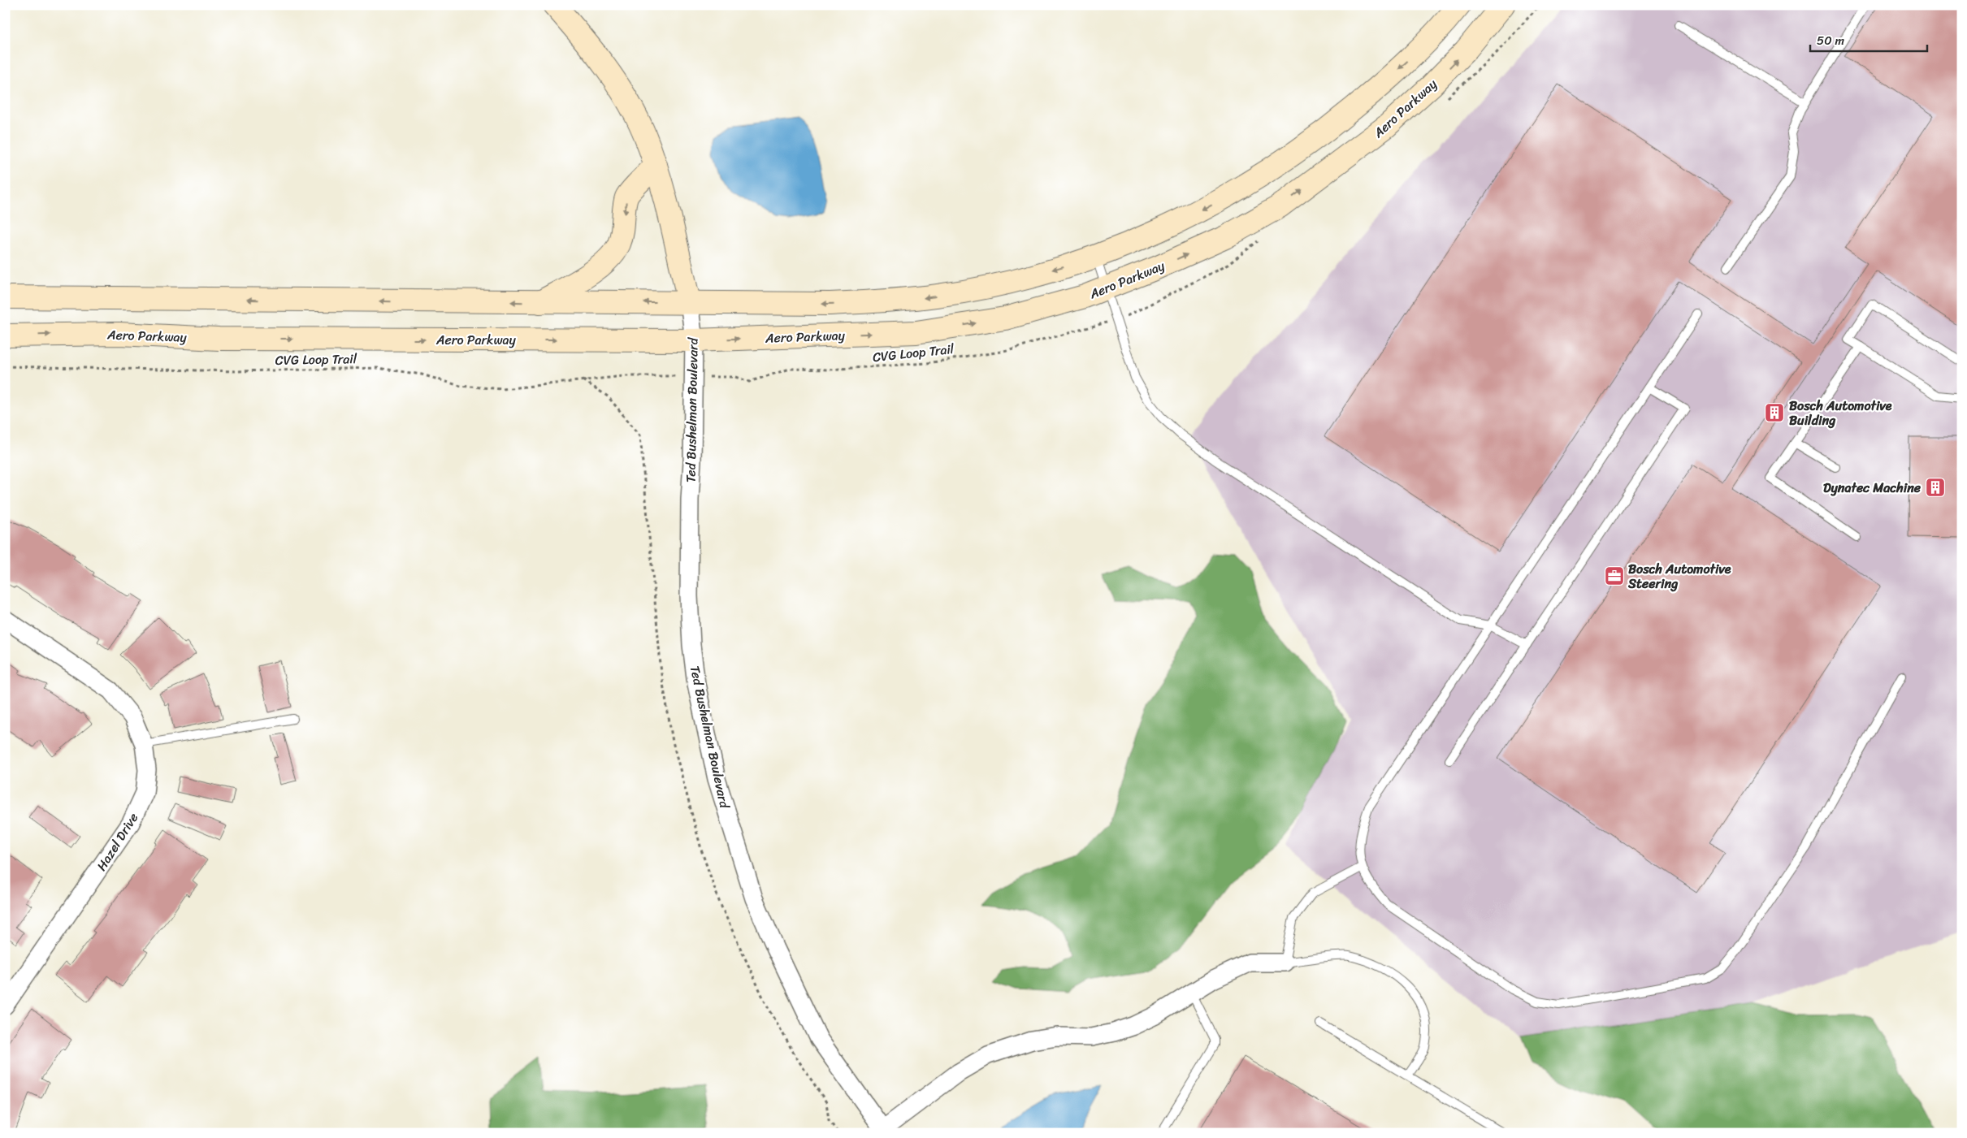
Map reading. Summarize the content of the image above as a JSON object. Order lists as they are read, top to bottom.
{
  "streets": {
    "main road": ["Aero Parkway"],
    "street": ["Ted Bushelman Boulevard", "Hazel Drive"],
    "path": ["CVG Loop Trail"]
  },
  "crossings": [
    ["Aero Parkway", "Ted Bushelman Boulevard"]
  ],
  "places": {
    "building": ["Bosch Automotive Building", "Dynatec Machine"],
    "office": ["Bosch Automotive Steering"]
  },
  "scale_bar": "50 m"
}
